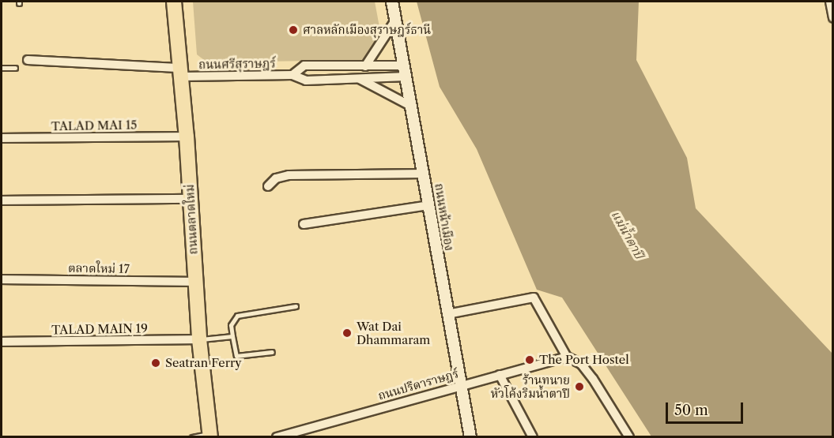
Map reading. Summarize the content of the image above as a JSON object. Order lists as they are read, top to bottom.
{
  "streets": {
    "main road": ["ถนนตลาดใหม่"],
    "street": [
      "ถนนศรีสุราษฎร์",
      "TALAD MAI 15",
      "ถนนหน้าเมือง",
      "ตลาดใหม่ 17",
      "TALAD MAIN 19",
      "ถนนปรีดาราษฎร์"
    ]
  },
  "crossings": [
    ["ถนนศรีสุราษฎร์", "ถนนหน้าเมือง"],
    ["ถนนศรีสุราษฎร์", "ถนนตลาดใหม่"],
    ["TALAD MAI 15", "ถนนตลาดใหม่"],
    ["ถนนหน้าเมือง", "ถนนปรีดาราษฎร์"],
    ["ถนนตลาดใหม่", "ตลาดใหม่ 17"],
    ["ถนนตลาดใหม่", "TALAD MAIN 19"]
  ],
  "water": ["แม่น้ำตาปี"],
  "places": [
    "ศาลหลักเมืองสุราษฎร์ธานี",
    "Wat Dai Dhammaram",
    "The Port Hostel",
    "Seatran Ferry",
    "ร้านทนาย หัวโค้งริมน้ำตาปี"
  ],
  "scale_bar": "50 m"
}
